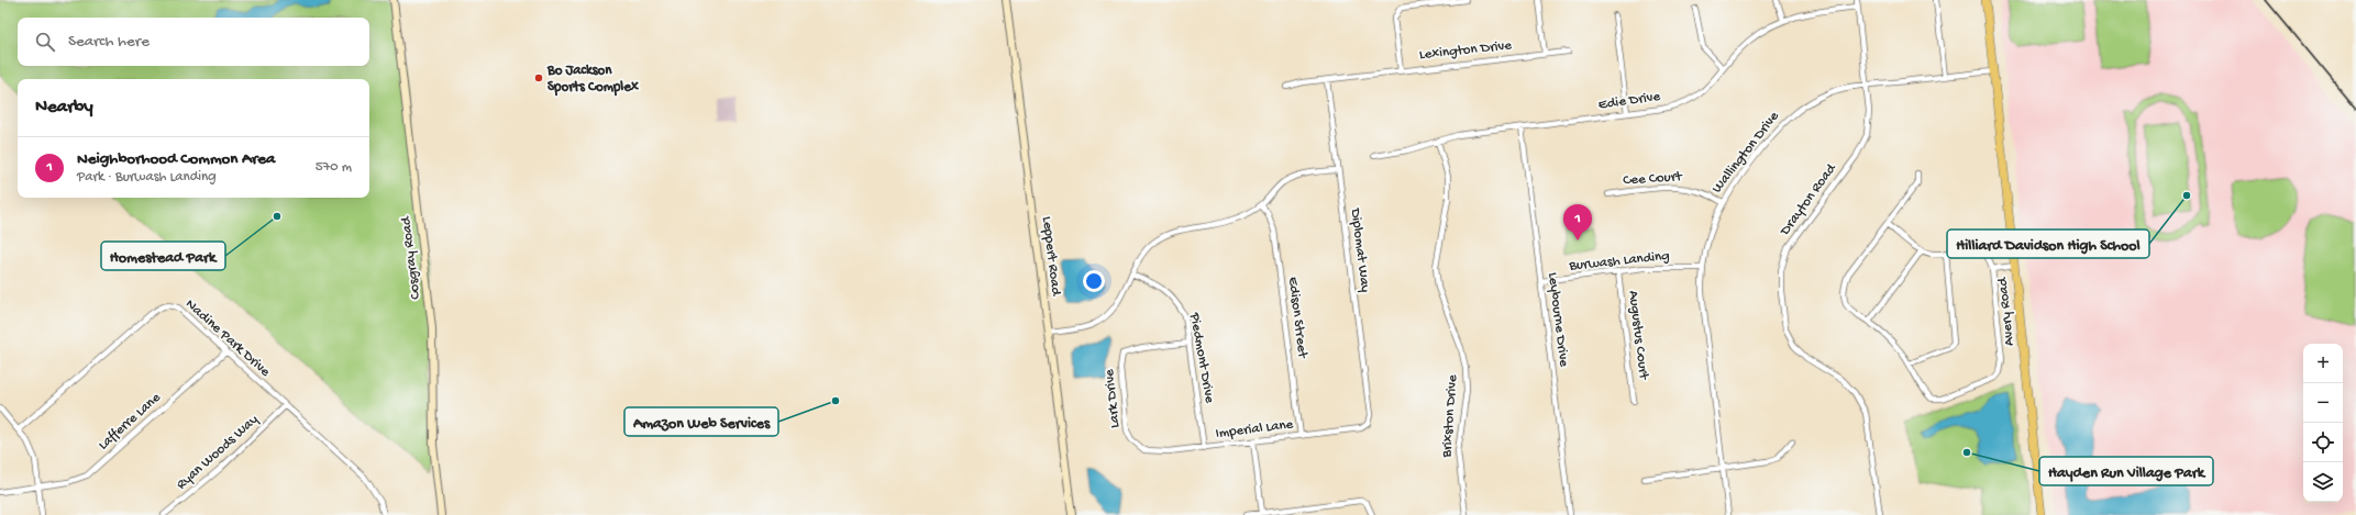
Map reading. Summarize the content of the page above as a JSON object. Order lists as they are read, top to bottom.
{
  "streets": {
    "main road": ["Leppert Road", "Cosgray Road", "Avery Road"],
    "street": [
      "Lexington Drive",
      "Edie Drive",
      "Wallington Drive",
      "Cee Court",
      "Drayton Road",
      "Diplomat Way",
      "Burwash Landing",
      "Edison Street",
      "Leybourne Drive",
      "Augustus Court",
      "Nadine Park Drive",
      "Piedmont Drive",
      "Lark Drive",
      "Brixston Drive",
      "Lafferre Lane",
      "Imperial Lane",
      "Ryan Woods Way"
    ]
  },
  "crossings": [
    ["Lexington Drive", "Diplomat Way"],
    ["Edie Drive", "Drayton Road"],
    ["Edie Drive", "Leybourne Drive"],
    ["Edie Drive", "Brixston Drive"],
    ["Wallington Drive", "Cee Court"],
    ["Wallington Drive", "Drayton Road"],
    ["Wallington Drive", "Burwash Landing"],
    ["Wallington Drive", "Avery Road"],
    ["Diplomat Way", "Imperial Lane"],
    ["Burwash Landing", "Leybourne Drive"],
    ["Burwash Landing", "Augustus Court"],
    ["Edison Street", "Imperial Lane"],
    ["Nadine Park Drive", "Lafferre Lane"],
    ["Nadine Park Drive", "Ryan Woods Way"],
    ["Piedmont Drive", "Lark Drive"],
    ["Piedmont Drive", "Imperial Lane"],
    ["Lark Drive", "Imperial Lane"]
  ],
  "places": [
    "Bo Jackson Sports Complex",
    "Hilliard Davidson High School",
    "Homestead Park",
    "Amazon Web Services",
    "Hayden Run Village Park"
  ],
  "page": {
    "search": "Search here",
    "heading": "Nearby",
    "list": [
      {
        "mark": "1",
        "name": "Neighborhood Common Area",
        "note": "Park · Burwash Landing",
        "value": "570 m"
      }
    ],
    "pins": "1",
    "map_buttons": ["+", "−"]
  }
}
